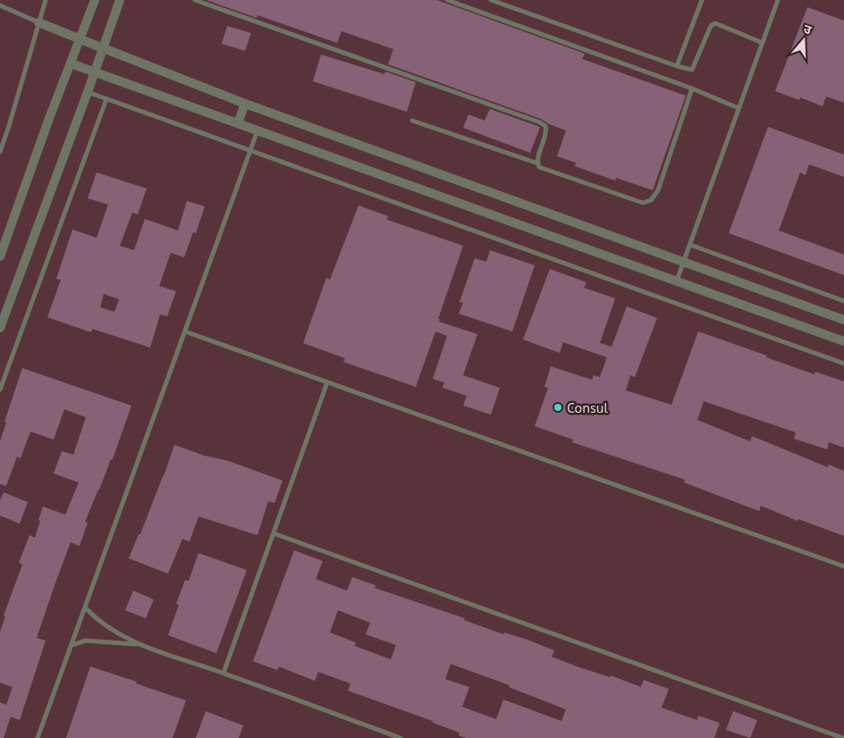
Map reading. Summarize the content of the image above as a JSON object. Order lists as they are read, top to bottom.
{
  "places": ["Consul"],
  "north": "top"
}
